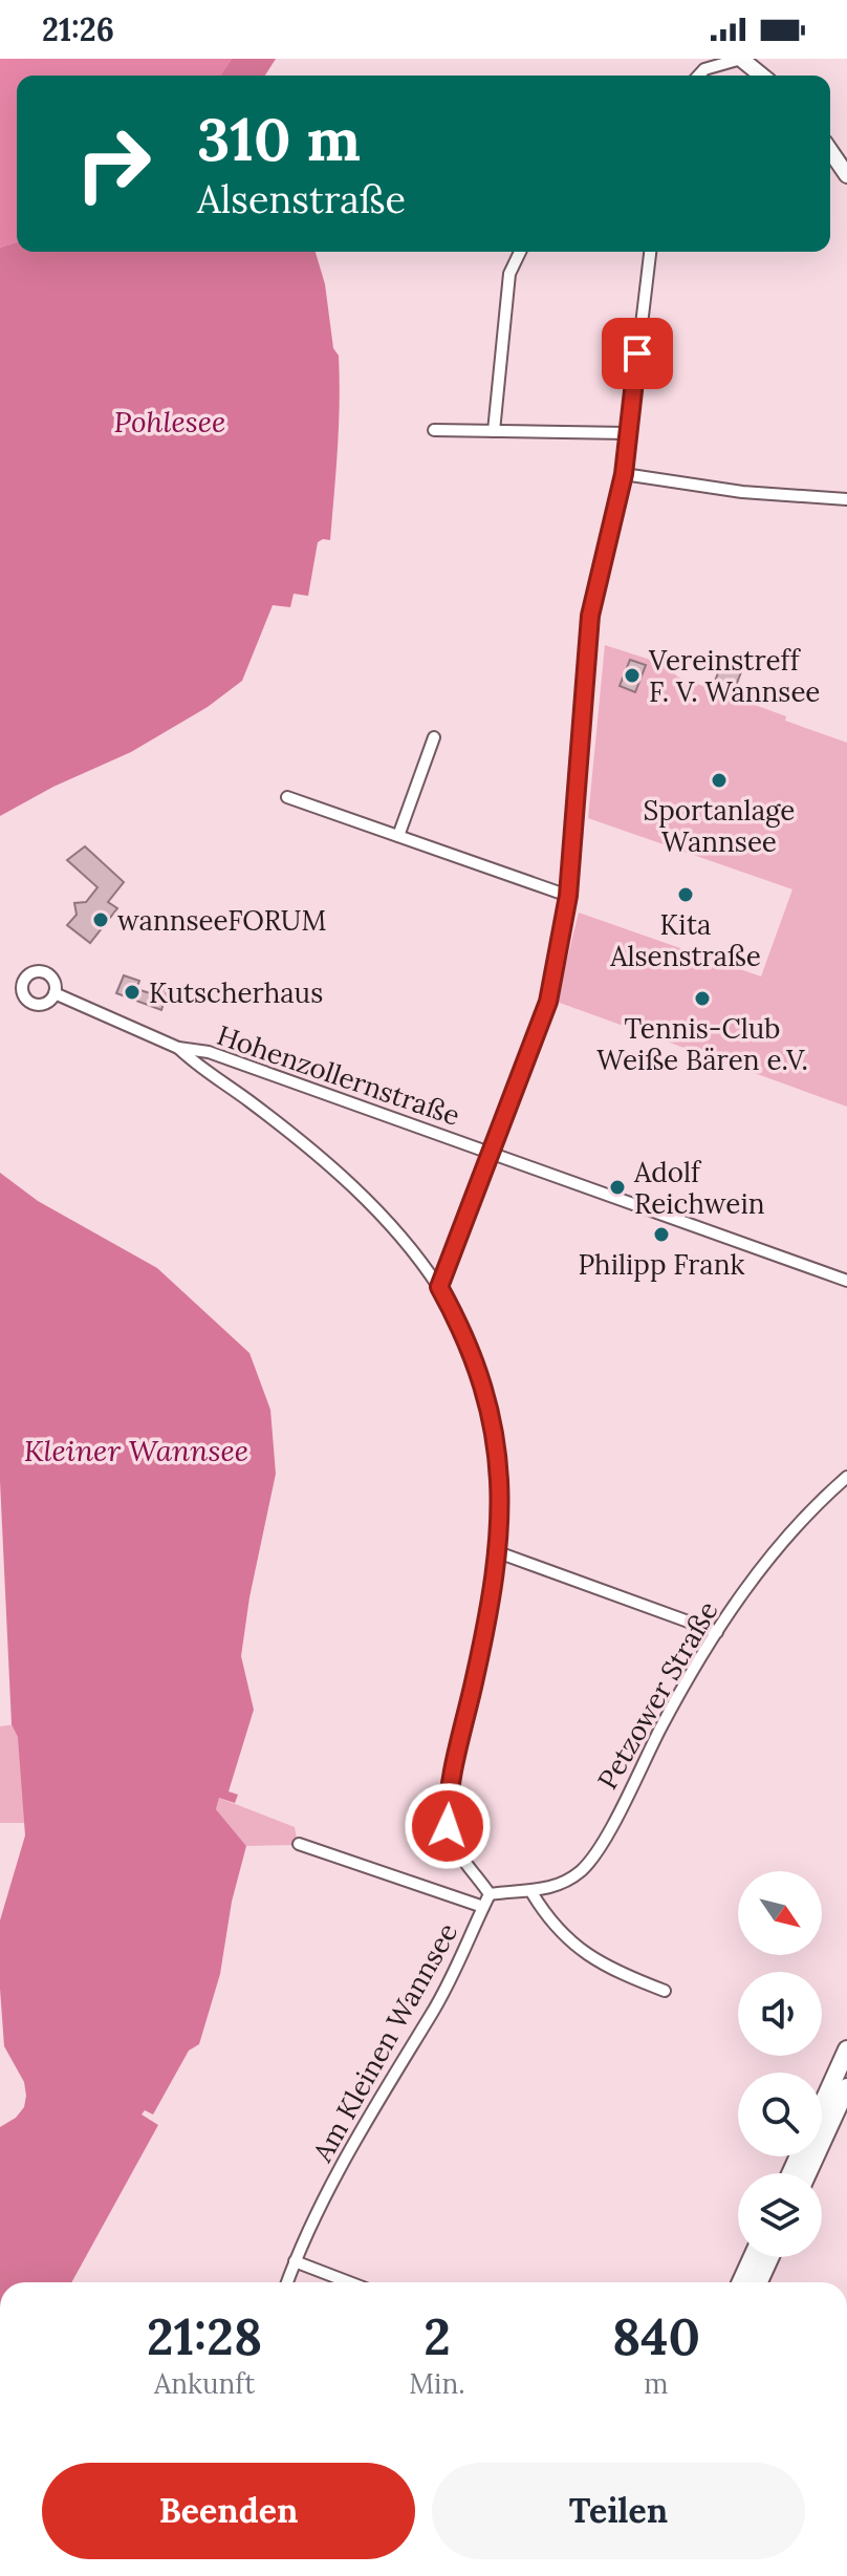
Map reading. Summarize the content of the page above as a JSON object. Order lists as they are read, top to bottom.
{
  "streets": {
    "street": ["Hohenzollernstraße", "Petzower Straße", "Am Kleinen Wannsee"]
  },
  "crossings": [
    ["Petzower Straße", "Am Kleinen Wannsee"]
  ],
  "water": ["Pohlesee", "Kleiner Wannsee"],
  "places": [
    "Vereinstreff F. V. Wannsee",
    "Sportanlage Wannsee",
    "Kita Alsenstraße",
    "wannseeFORUM",
    "Kutscherhaus",
    "Tennis-Club Weiße Bären e.V.",
    "Adolf Reichwein",
    "Philipp Frank"
  ],
  "north": "bottom right",
  "page": {
    "status": "21:26",
    "turn": ["310 m", "Alsenstraße"],
    "eta": [
      "21:28",
      "Ankunft",
      "2",
      "Min.",
      "840",
      "m"
    ],
    "buttons": ["Beenden", "Teilen"]
  }
}
